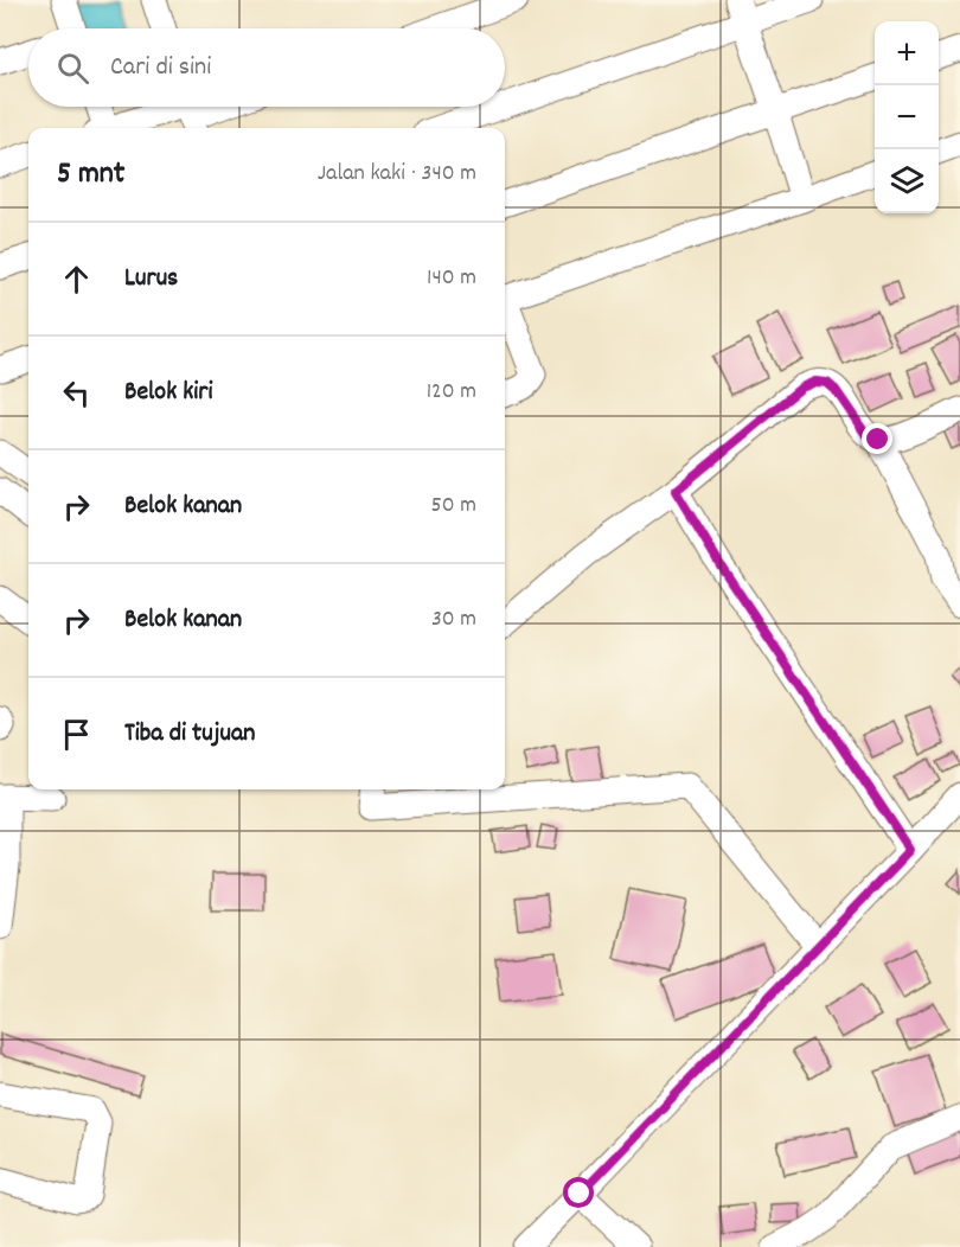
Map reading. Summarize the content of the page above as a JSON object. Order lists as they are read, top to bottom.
{
  "page": {
    "map_buttons": ["+", "−"],
    "search": "Cari di sini",
    "heading": ["5 mnt", "Jalan kaki · 340 m"],
    "list": [
      ["Lurus", "140 m"],
      ["Belok kiri", "120 m"],
      ["Belok kanan", "50 m"],
      ["Belok kanan", "30 m"],
      "Tiba di tujuan"
    ]
  }
}
